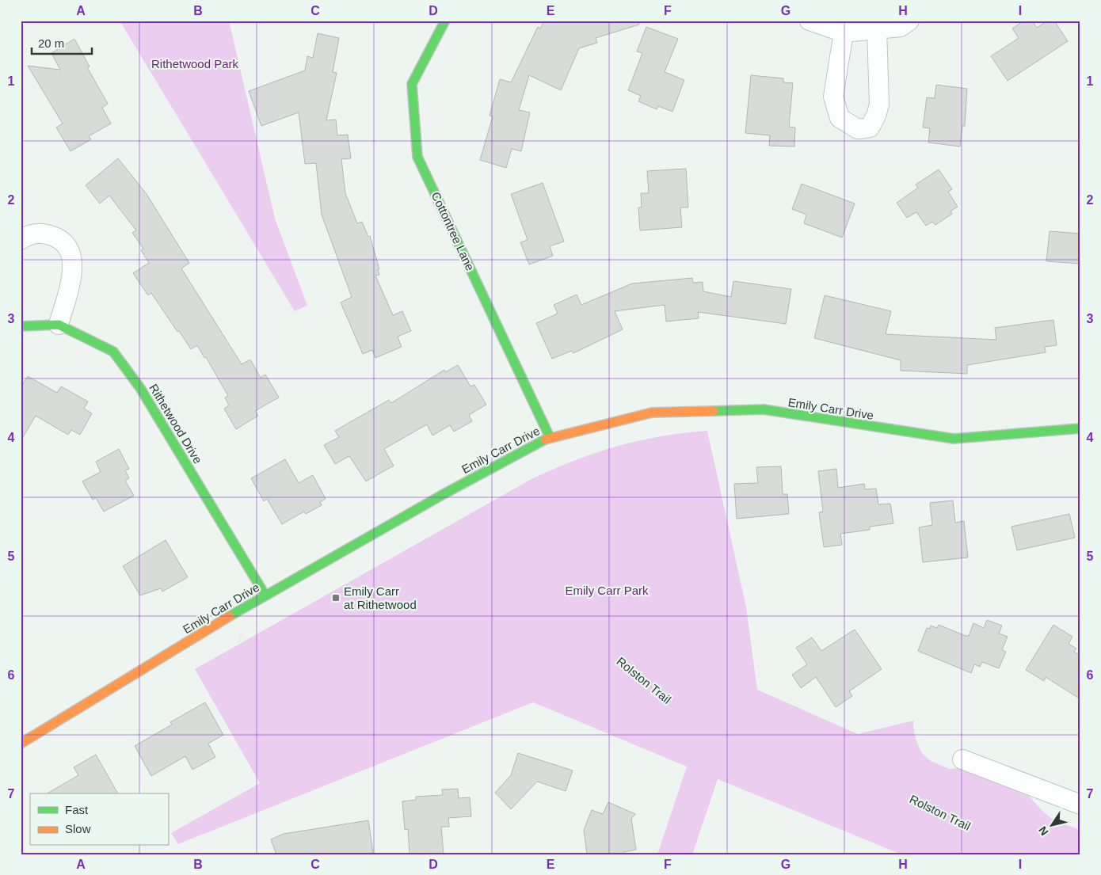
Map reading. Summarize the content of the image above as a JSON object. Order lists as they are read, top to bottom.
{
  "streets": {
    "street": ["Cottontree Lane", "Emily Carr Drive", "Rithetwood Drive"],
    "path": ["Rolston Trail"]
  },
  "crossings": [
    ["Cottontree Lane", "Emily Carr Drive"],
    ["Emily Carr Drive", "Rithetwood Drive"],
    ["Emily Carr Drive", "Rolston Trail"]
  ],
  "parks": ["Rithetwood Park", "Emily Carr Park"],
  "places": {
    "transit": ["Emily Carr at Rithetwood"]
  },
  "legend": ["Fast", "Slow"],
  "scale_bar": "20 m",
  "north": "bottom left",
  "grid": {
    "columns": [
      "A",
      "B",
      "C",
      "D",
      "E",
      "F",
      "G",
      "H",
      "I"
    ],
    "rows": [
      "1",
      "2",
      "3",
      "4",
      "5",
      "6",
      "7"
    ]
  }
}
